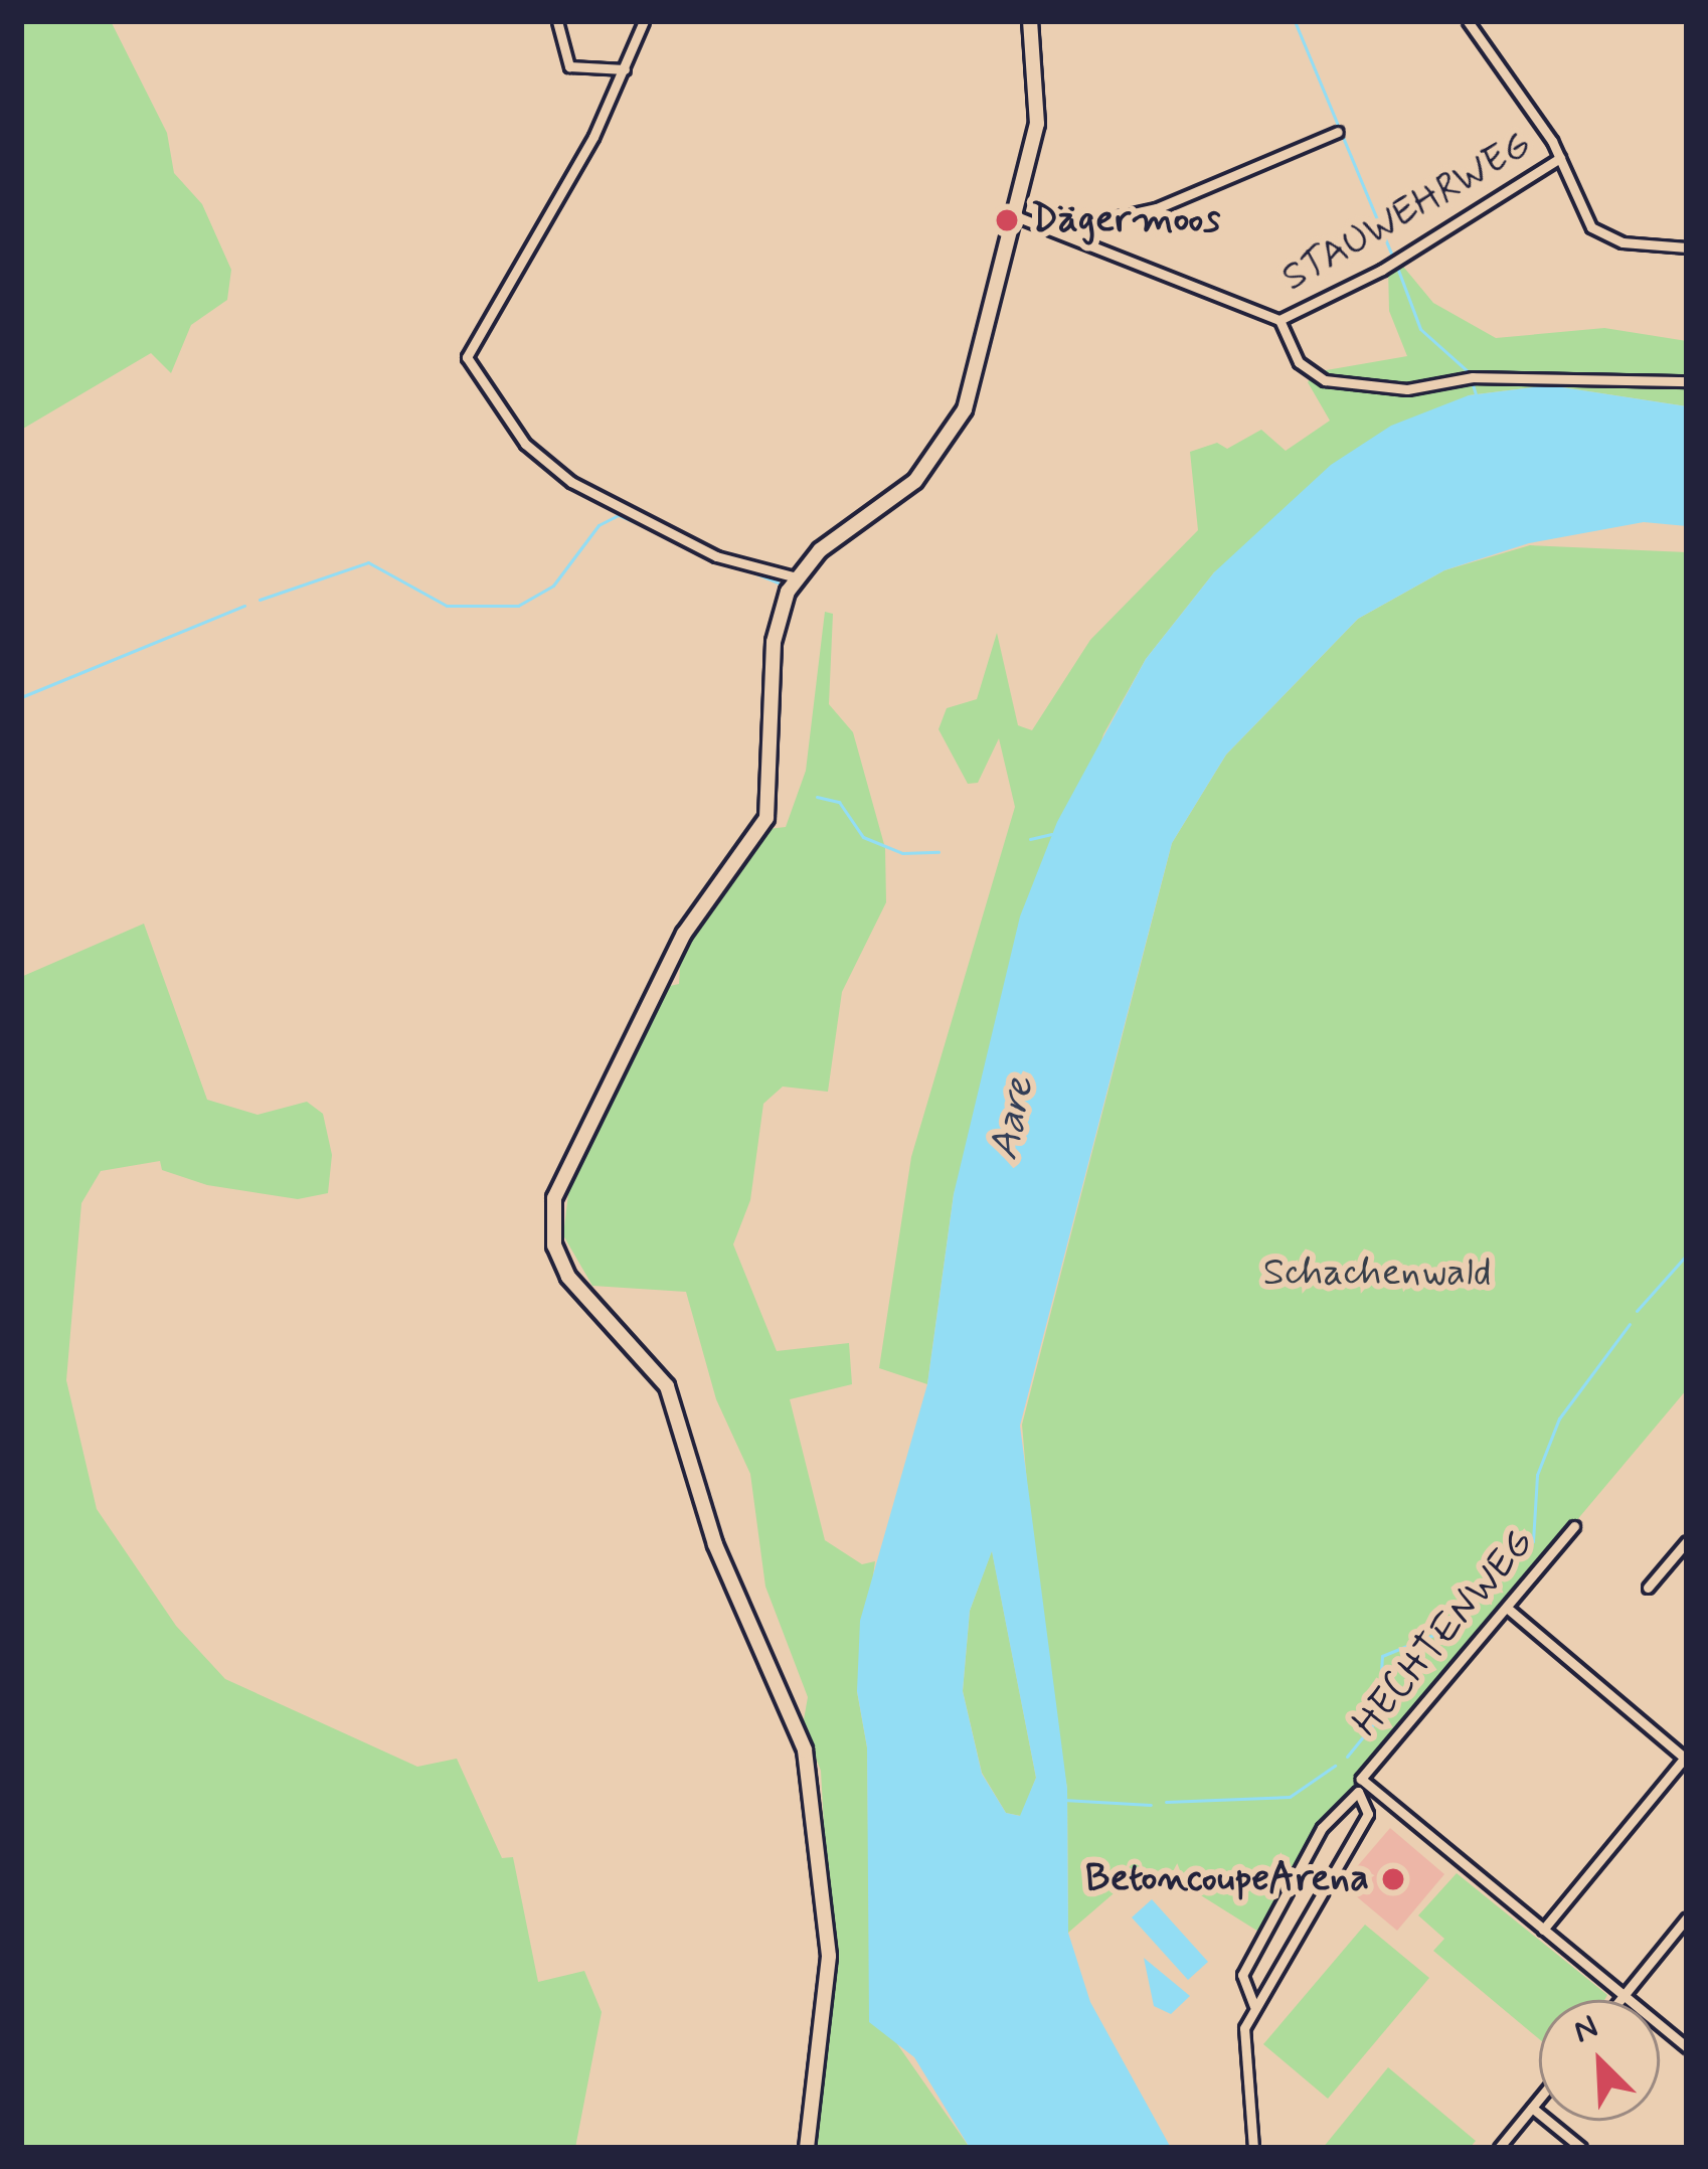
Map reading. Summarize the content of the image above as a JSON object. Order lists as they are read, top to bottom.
{
  "streets": {
    "street": ["STAUWEHRWEG", "HECHTENWEG"]
  },
  "water": ["Aare"],
  "parks": ["Schachenwald"],
  "places": ["Dägermoos", "BetoncoupeArena"],
  "north": "top left"
}
